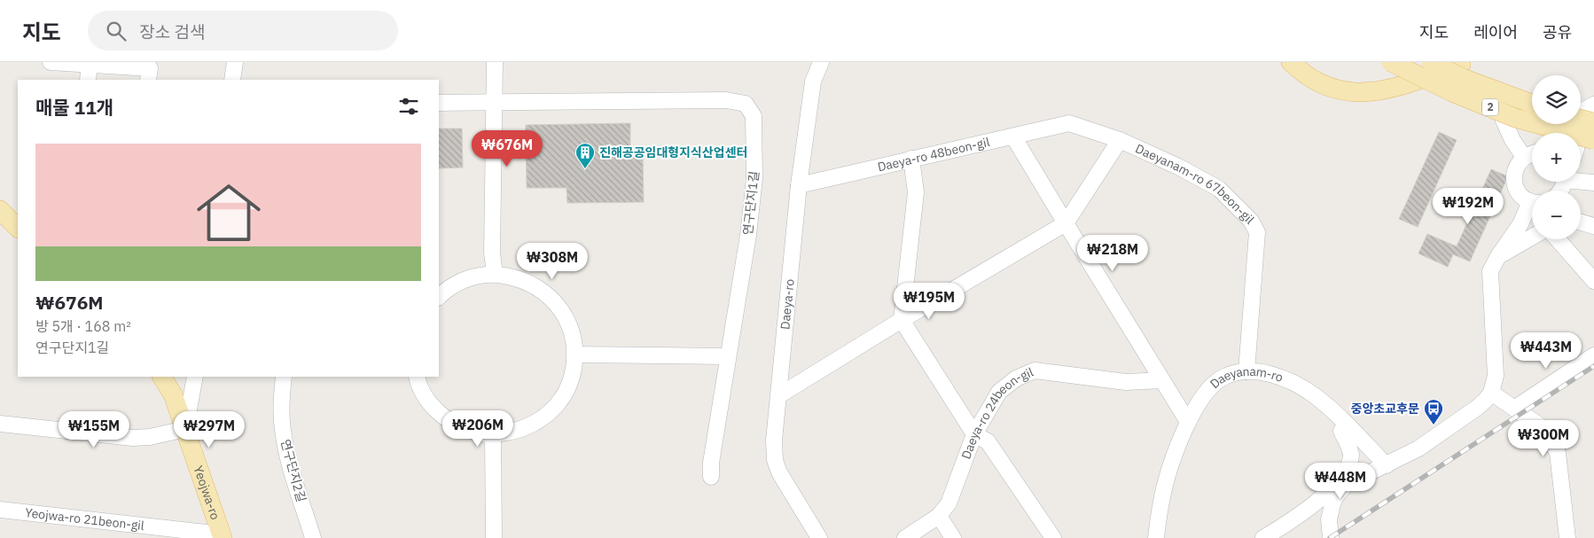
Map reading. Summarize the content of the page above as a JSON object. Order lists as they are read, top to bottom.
{
  "streets": {
    "main road": ["2", "Yeojwa-ro"],
    "street": [
      "Daeya-ro 48beon-gil",
      "Daeyanam-ro 67beon-gil",
      "연구단지1길",
      "Daeya-ro",
      "Daeyanam-ro",
      "Daeya-ro 24beon-gil",
      "연구단지2길",
      "Yeojwa-ro 21beon-gil"
    ]
  },
  "crossings": [
    ["Daeya-ro 48beon-gil", "Daeyanam-ro 67beon-gil"],
    ["Daeya-ro 48beon-gil", "Daeya-ro"],
    ["Daeyanam-ro 67beon-gil", "Daeyanam-ro"],
    ["Yeojwa-ro", "Yeojwa-ro 21beon-gil"]
  ],
  "places": {
    "building": ["진해공공임대형지식산업센터"],
    "bus stop": ["중앙초교후문"]
  },
  "page": {
    "header": "지도",
    "search": "장소 검색",
    "nav": ["지도", "레이어", "공유"],
    "map_buttons": ["+", "−"],
    "heading": "매물 11개",
    "price": [
      "₩676M",
      "₩192M",
      "₩218M",
      "₩308M",
      "₩195M",
      "₩443M",
      "₩206M",
      "₩155M",
      "₩297M",
      "₩300M",
      "₩448M"
    ],
    "list": [
      {
        "name": "₩676M",
        "note": "방 5개 · 168 m² · 연구단지1길"
      }
    ]
  }
}
